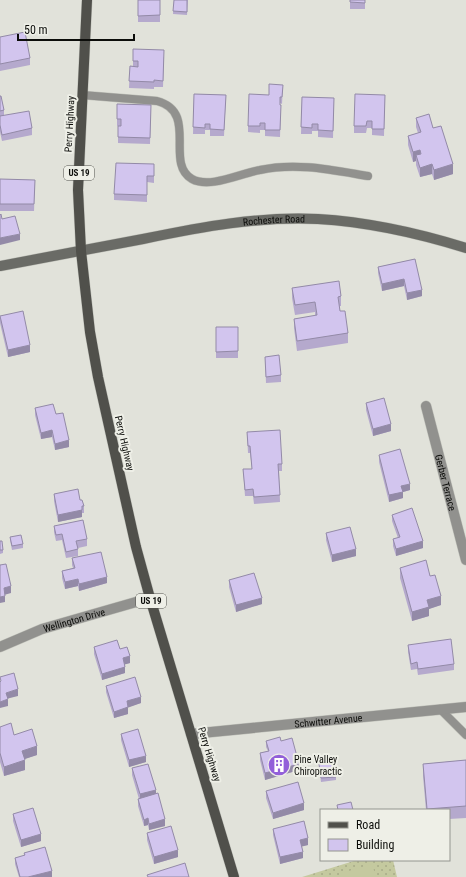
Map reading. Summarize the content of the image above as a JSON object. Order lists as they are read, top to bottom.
{
  "streets": {
    "main road": ["Perry Highway", "US 19"],
    "street": [
      "Rochester Road",
      "Gerber Terrace",
      "Wellington Drive",
      "Schwitter Avenue"
    ]
  },
  "crossings": [
    ["Perry Highway", "Rochester Road"],
    ["Perry Highway", "Wellington Drive"],
    ["Perry Highway", "Schwitter Avenue"]
  ],
  "places": {
    "building": ["Pine Valley Chiropractic"]
  },
  "legend": ["Road", "Building"],
  "scale_bar": "50 m"
}
